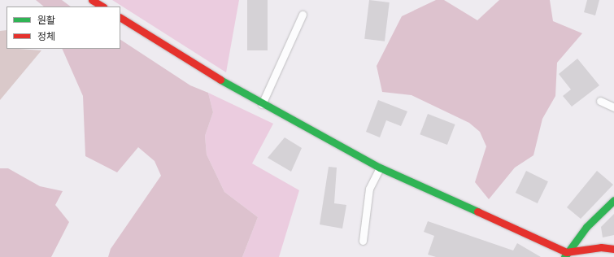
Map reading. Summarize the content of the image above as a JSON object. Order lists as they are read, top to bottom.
{
  "legend": ["원활", "정체"]
}
